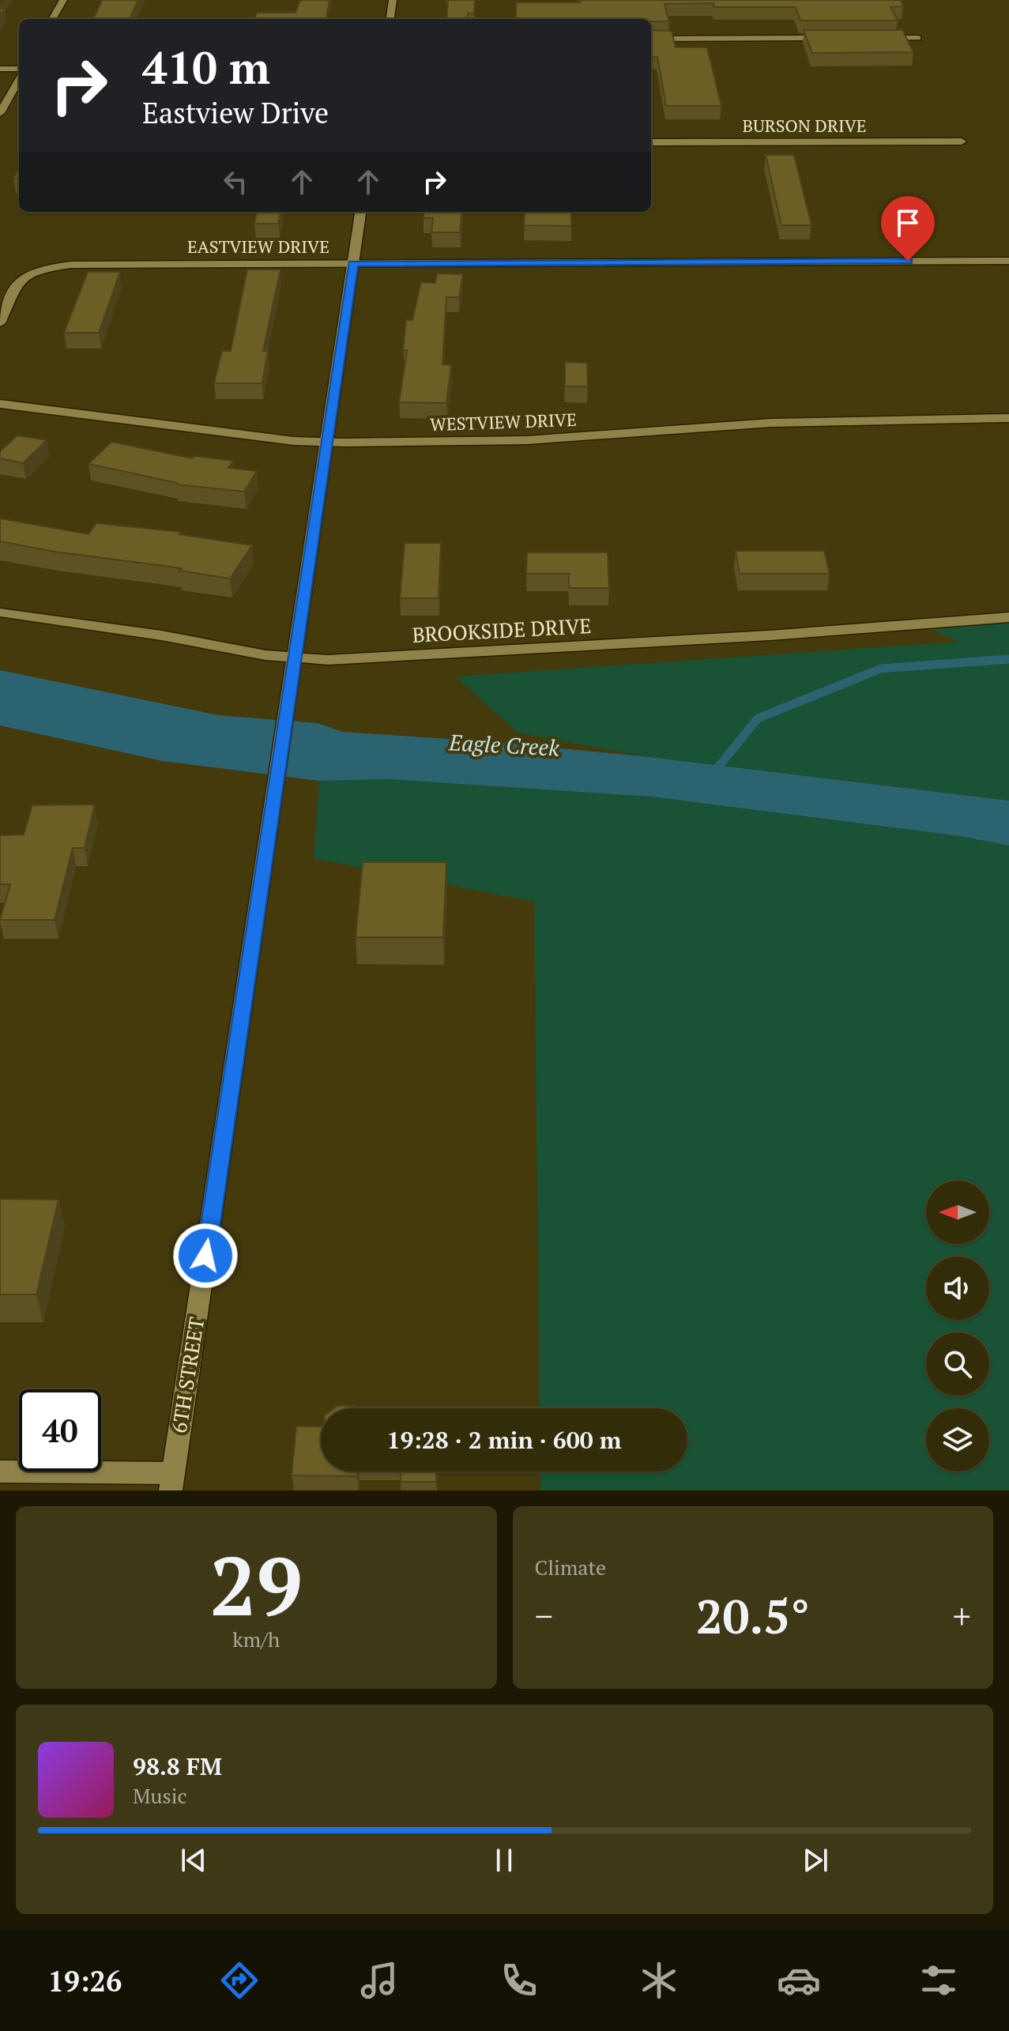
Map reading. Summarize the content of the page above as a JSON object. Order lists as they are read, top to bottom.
{
  "streets": {
    "street": [
      "BURSON DRIVE",
      "EASTVIEW DRIVE",
      "WESTVIEW DRIVE",
      "BROOKSIDE DRIVE",
      "6TH STREET"
    ]
  },
  "crossings": [
    ["EASTVIEW DRIVE", "6TH STREET"],
    ["WESTVIEW DRIVE", "6TH STREET"],
    ["BROOKSIDE DRIVE", "6TH STREET"]
  ],
  "water": ["Eagle Creek"],
  "north": "left",
  "page": {
    "turn": ["410 m", "Eastview Drive"],
    "limit": "40",
    "trip": "19:28 · 2 min · 600 m",
    "tile": [
      ["29", "km/h"],
      "Climate"
    ],
    "heat": ["−", "20.5°", "+"],
    "song": ["98.8 FM", "Music"],
    "tabs": "19:26"
  }
}
